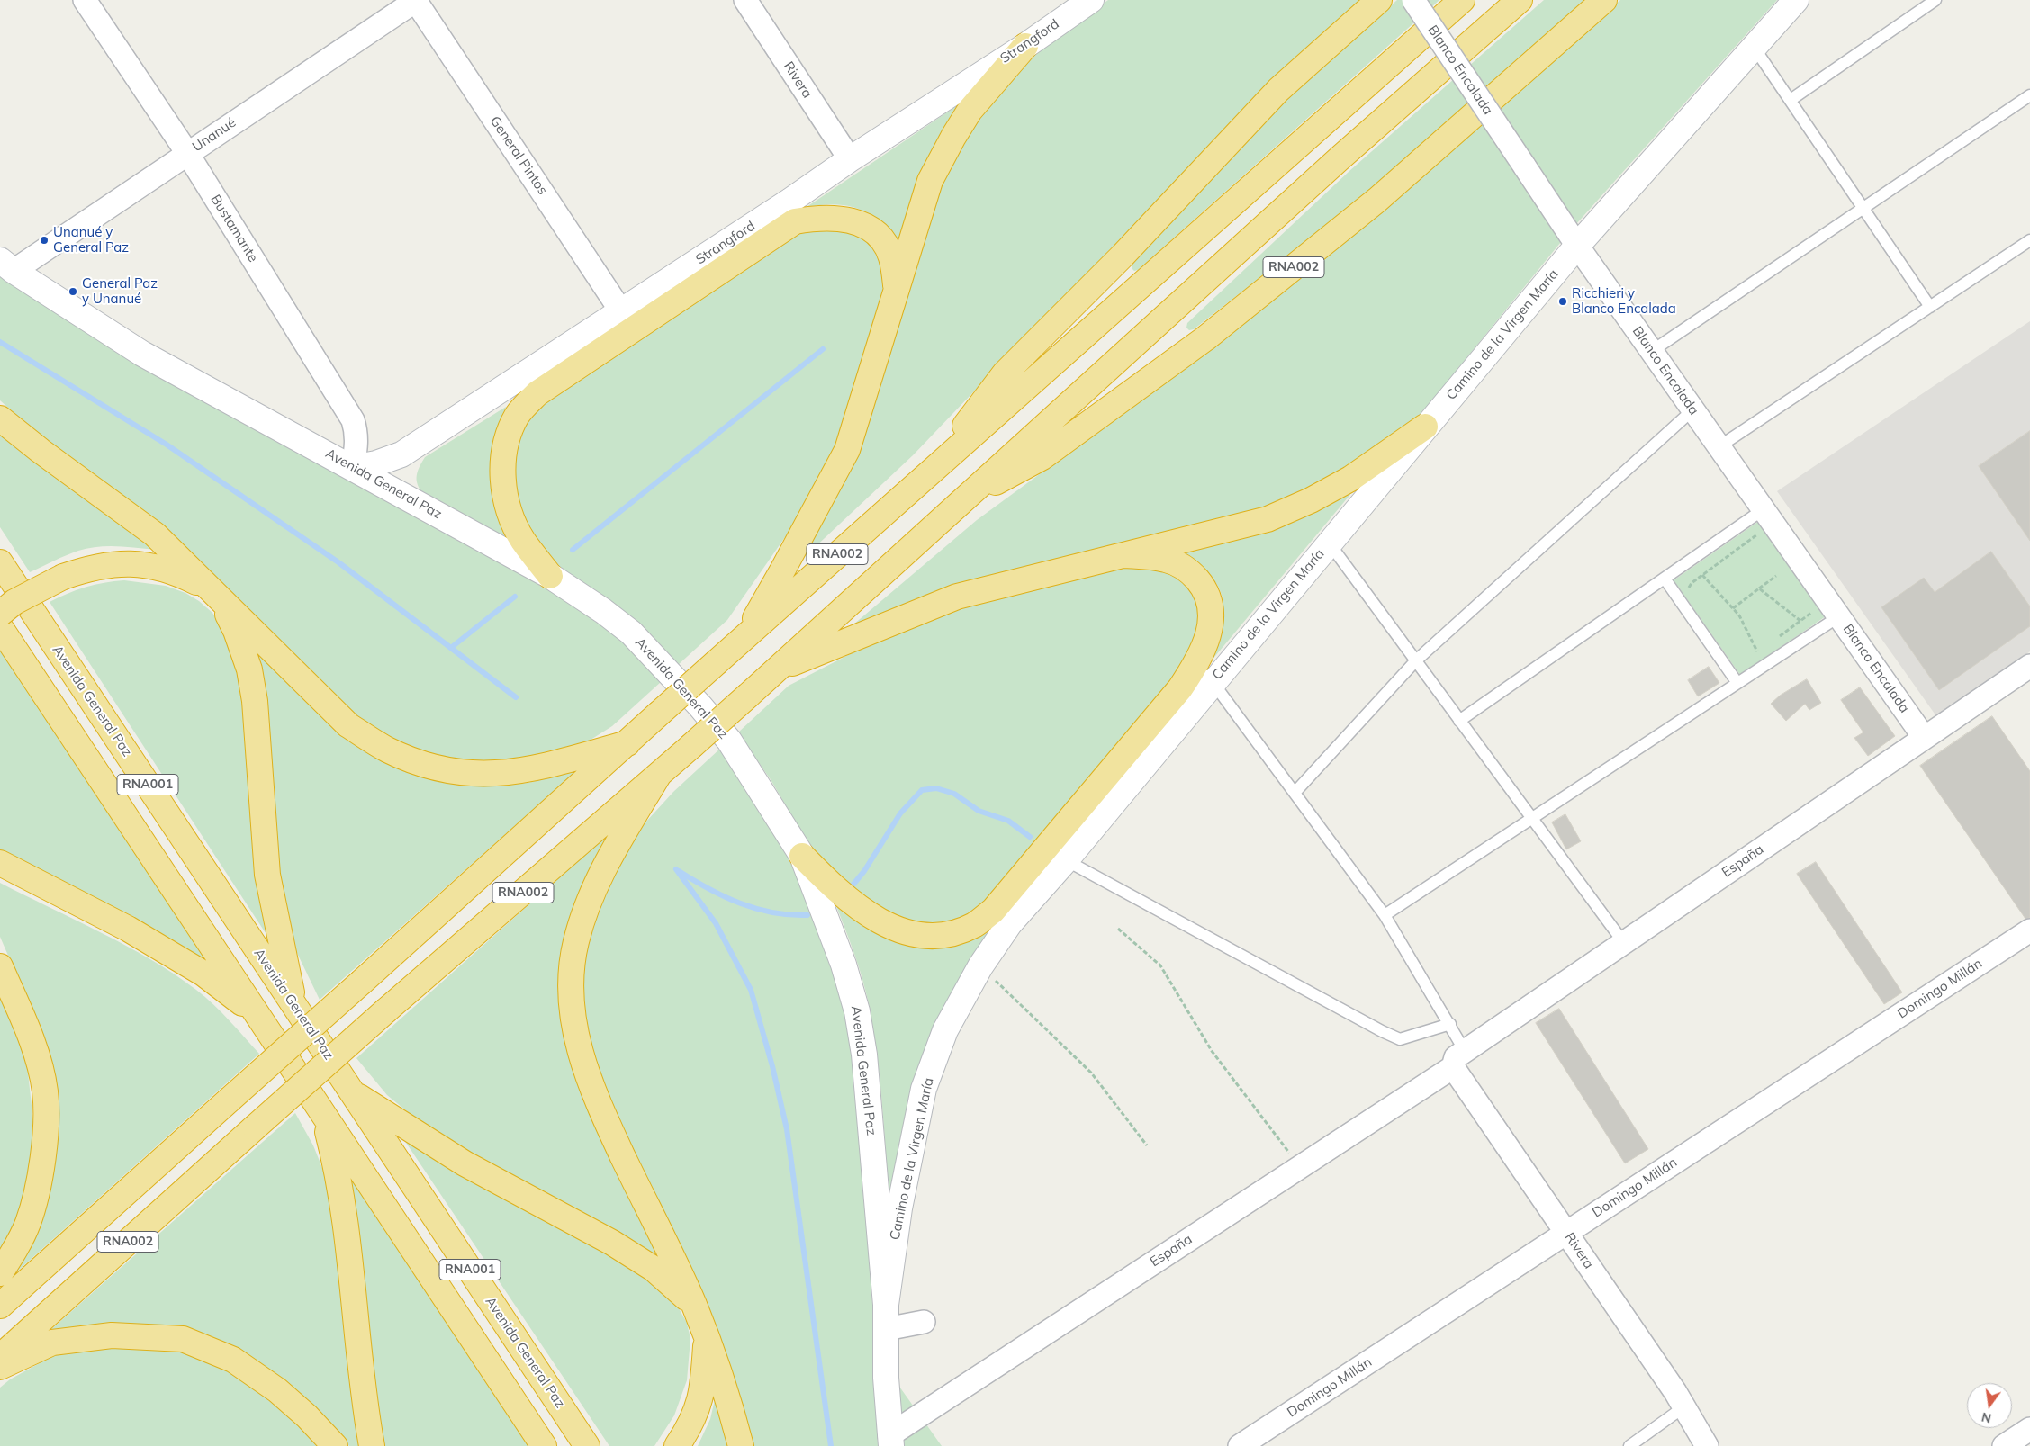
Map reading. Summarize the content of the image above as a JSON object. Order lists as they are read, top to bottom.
{
  "streets": {
    "highway": ["RNA002", "Avenida General Paz", "RNA001"],
    "street": [
      "Strangford",
      "Blanco Encalada",
      "Rivera",
      "Unanué",
      "General Pintos",
      "Bustamante",
      "Camino de la Virgen María",
      "España",
      "Domingo Millán"
    ]
  },
  "crossings": [
    ["Strangford", "Rivera"],
    ["Strangford", "General Pintos"],
    ["Strangford", "Bustamante"],
    ["Strangford", "Avenida General Paz"],
    ["Blanco Encalada", "Camino de la Virgen María"],
    ["Blanco Encalada", "España"],
    ["Rivera", "España"],
    ["Rivera", "Domingo Millán"],
    ["Unanué", "General Pintos"],
    ["Unanué", "Bustamante"],
    ["Unanué", "Avenida General Paz"],
    ["Bustamante", "Avenida General Paz"],
    ["Camino de la Virgen María", "Avenida General Paz"],
    ["Avenida General Paz", "España"]
  ],
  "places": ["Unanué y General Paz", "General Paz y Unanué", "Ricchieri y Blanco Encalada"],
  "north": "bottom"
}
